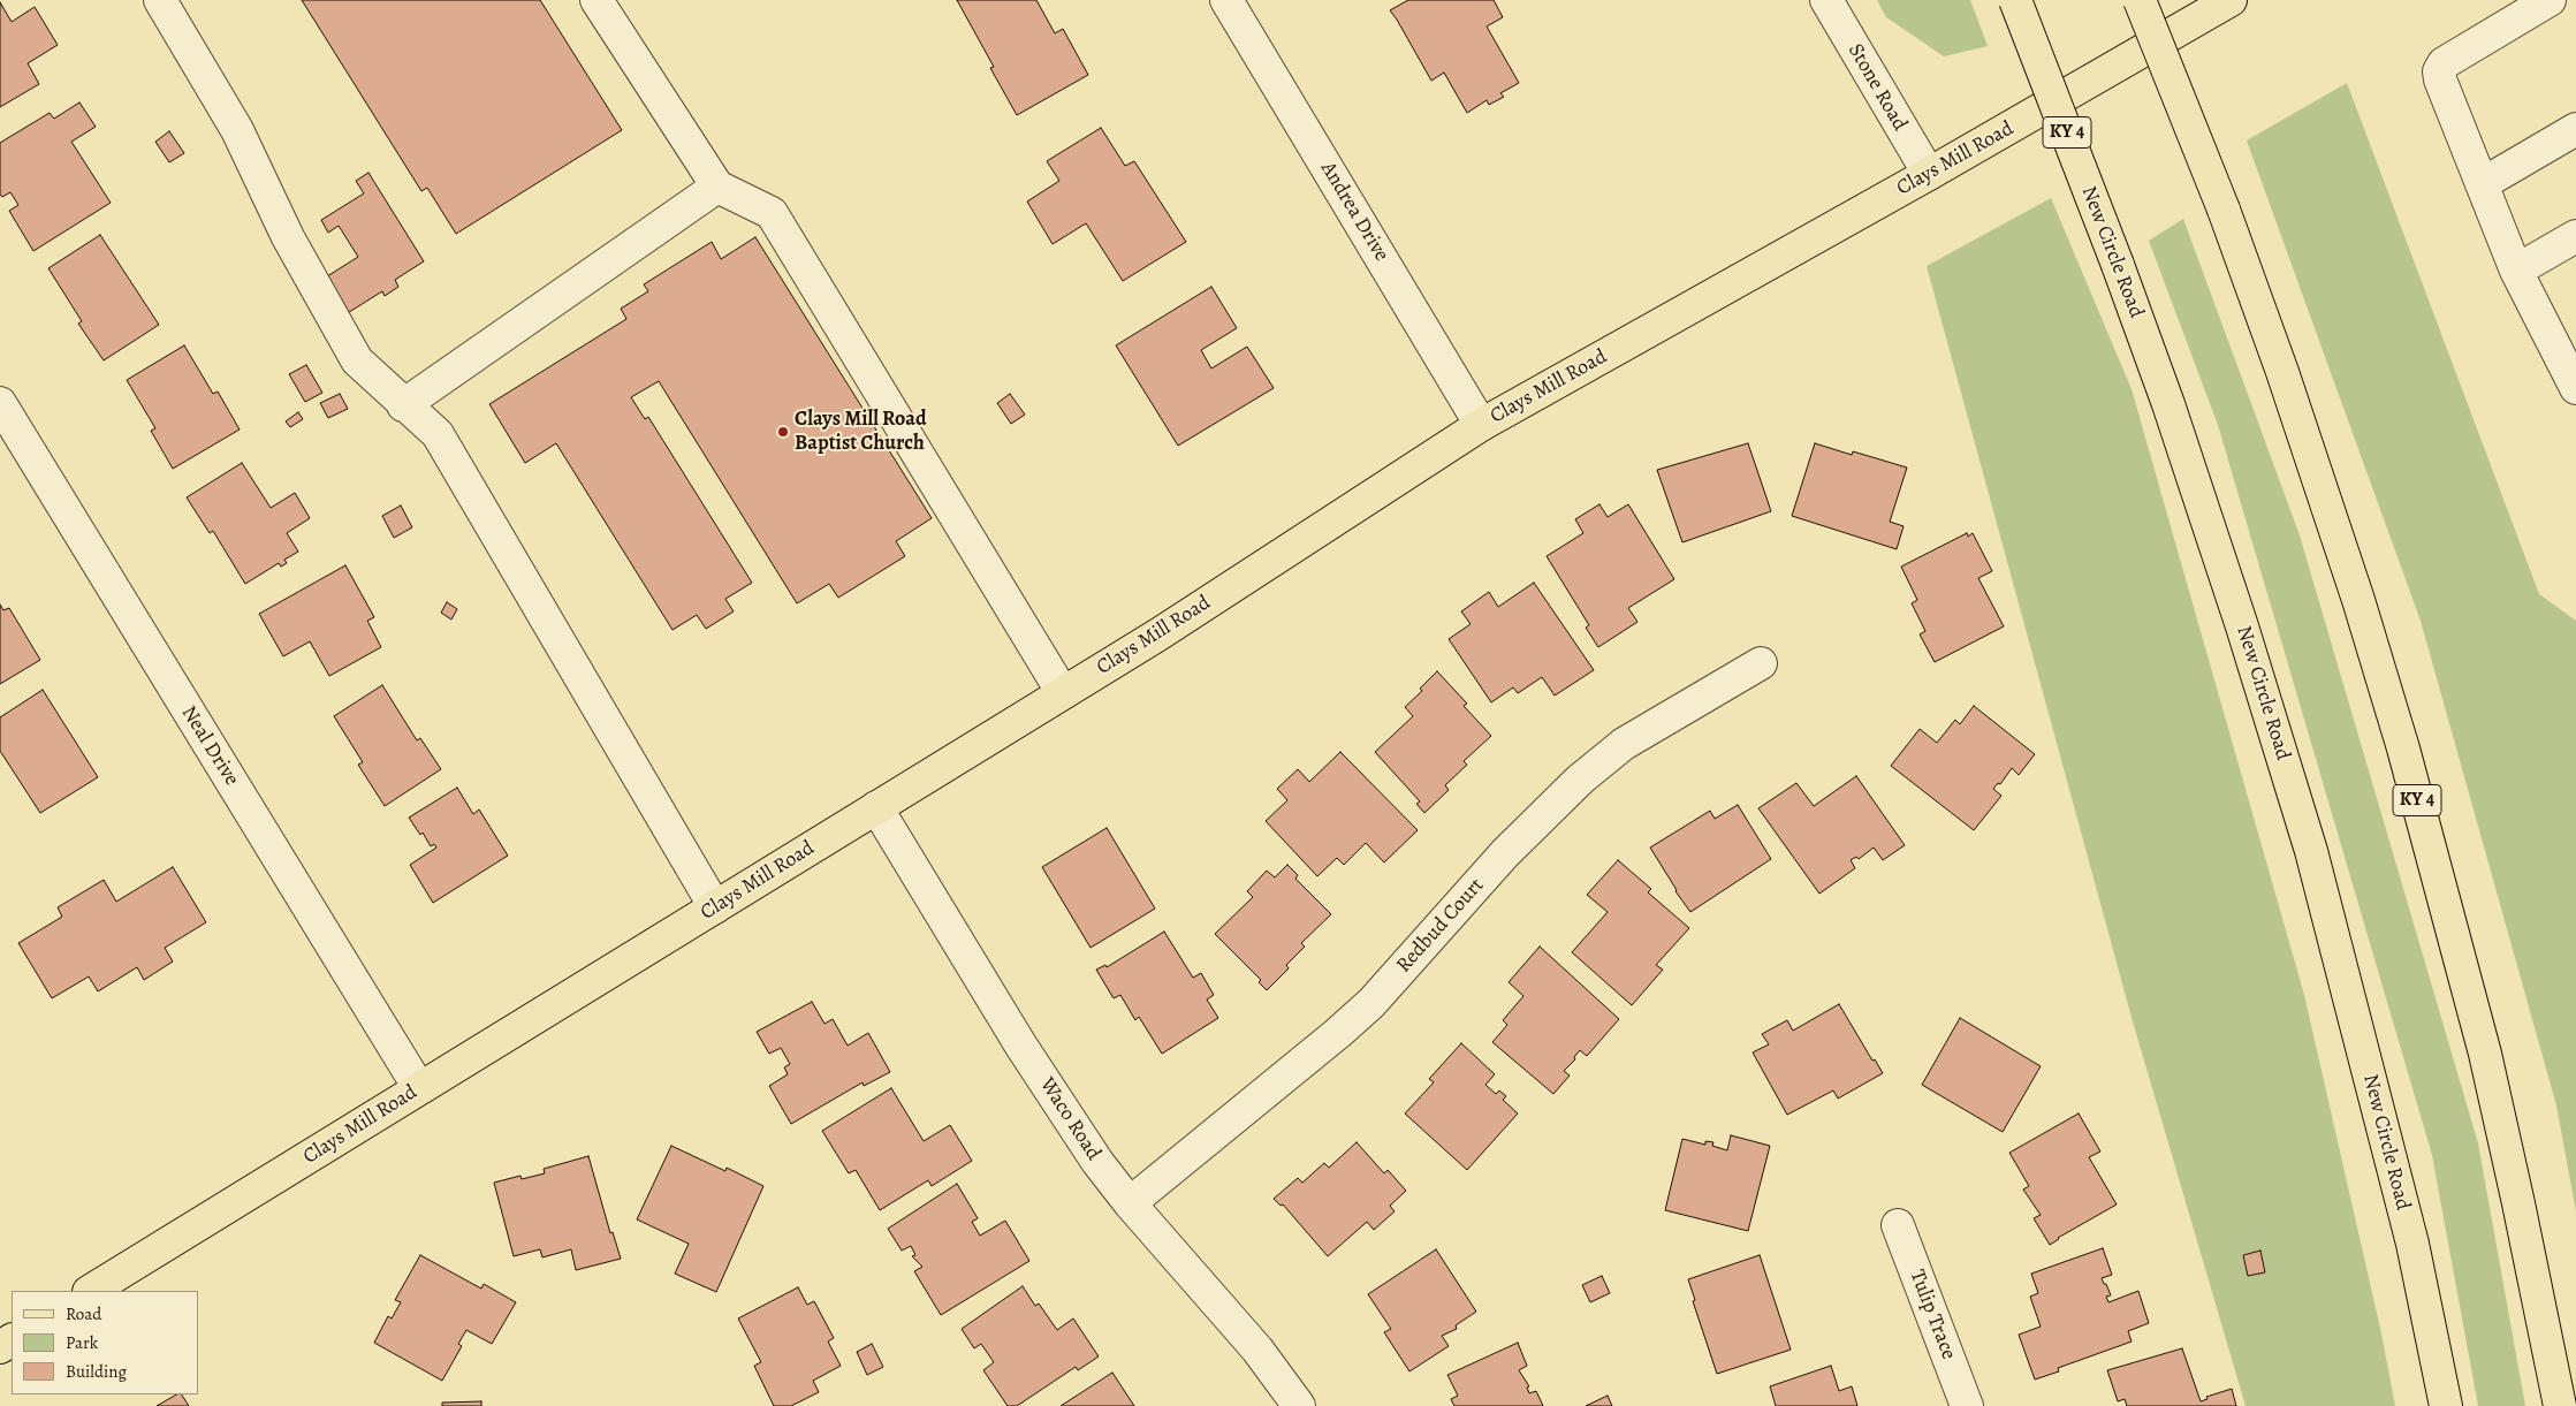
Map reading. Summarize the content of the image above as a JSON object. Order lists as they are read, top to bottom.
{
  "streets": {
    "main road": ["KY 4", "Clays Mill Road", "New Circle Road"],
    "street": [
      "Stone Road",
      "Andrea Drive",
      "Neal Drive",
      "Redbud Court",
      "Waco Road",
      "Tulip Trace"
    ]
  },
  "crossings": [
    ["Stone Road", "Clays Mill Road"],
    ["Clays Mill Road", "Andrea Drive"],
    ["Clays Mill Road", "Neal Drive"],
    ["Clays Mill Road", "Waco Road"],
    ["Redbud Court", "Waco Road"]
  ],
  "places": ["Clays Mill Road Baptist Church"],
  "legend": ["Road", "Park", "Building"]
}
